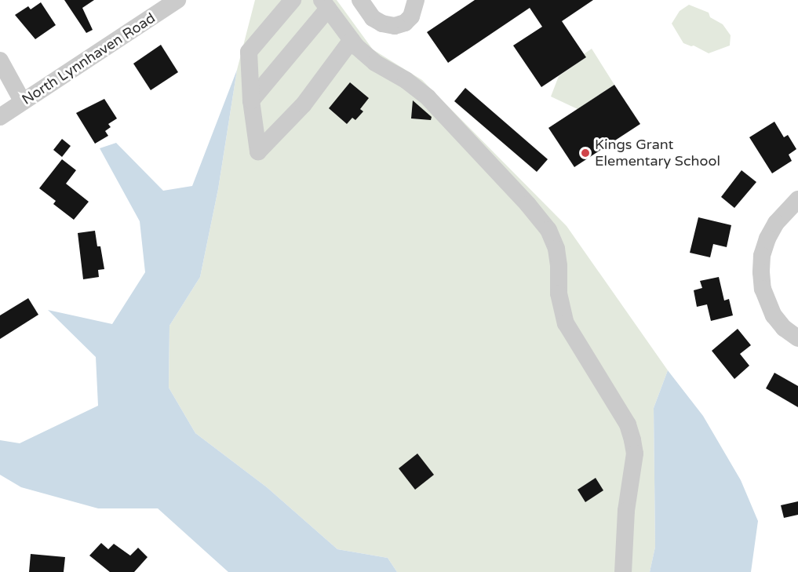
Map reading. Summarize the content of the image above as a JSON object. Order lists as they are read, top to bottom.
{
  "streets": {
    "street": ["North Lynnhaven Road"]
  },
  "places": ["Kings Grant Elementary School"]
}
